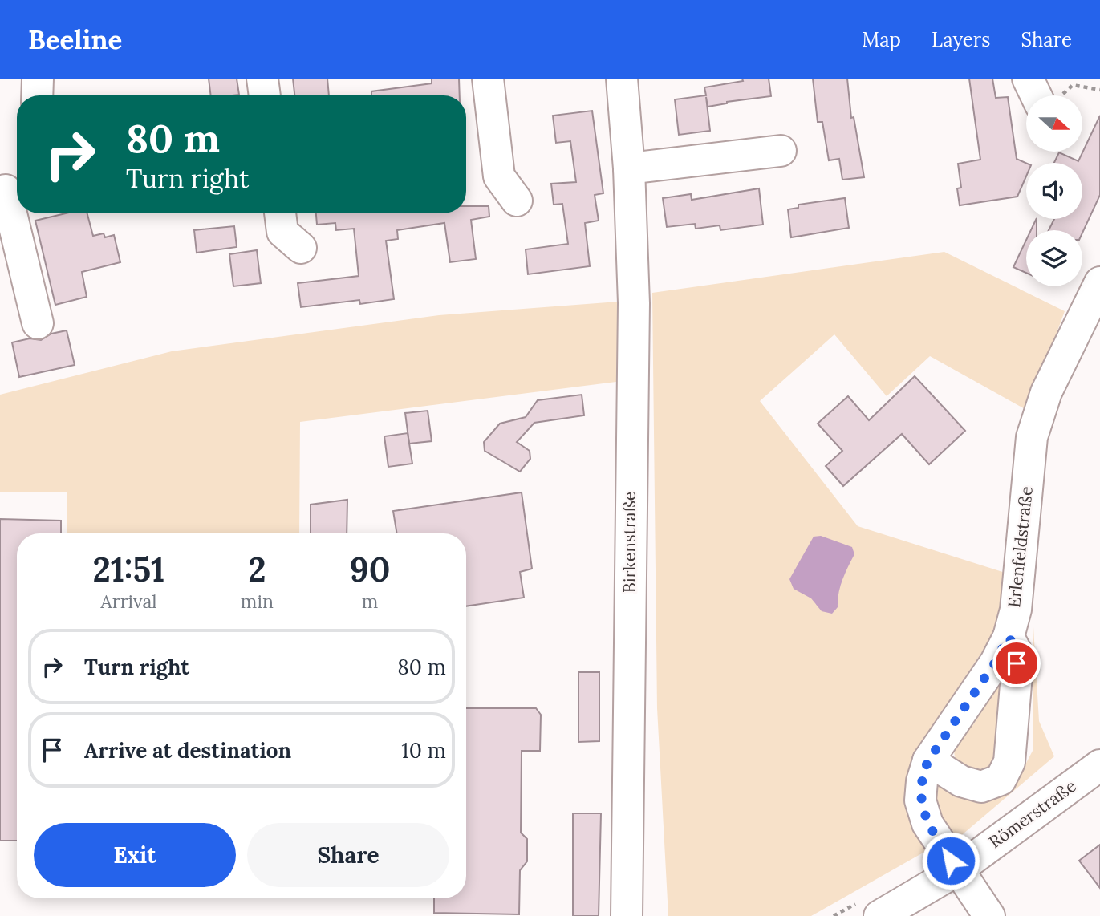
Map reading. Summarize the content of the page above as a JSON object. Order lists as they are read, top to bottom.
{
  "streets": {
    "street": ["Birkenstraße", "Erlenfeldstraße", "Römerstraße"]
  },
  "crossings": [
    ["Erlenfeldstraße", "Römerstraße"]
  ],
  "north": "right",
  "page": {
    "header": "Beeline",
    "nav": ["Map", "Layers", "Share"],
    "turn": ["80 m", "Turn right"],
    "eta": [
      "21:51",
      "Arrival",
      "2",
      "min",
      "90",
      "m"
    ],
    "list": [
      {
        "name": "Turn right",
        "value": "80 m"
      },
      {
        "name": "Arrive at destination",
        "value": "10 m"
      }
    ],
    "buttons": ["Exit", "Share"]
  }
}
